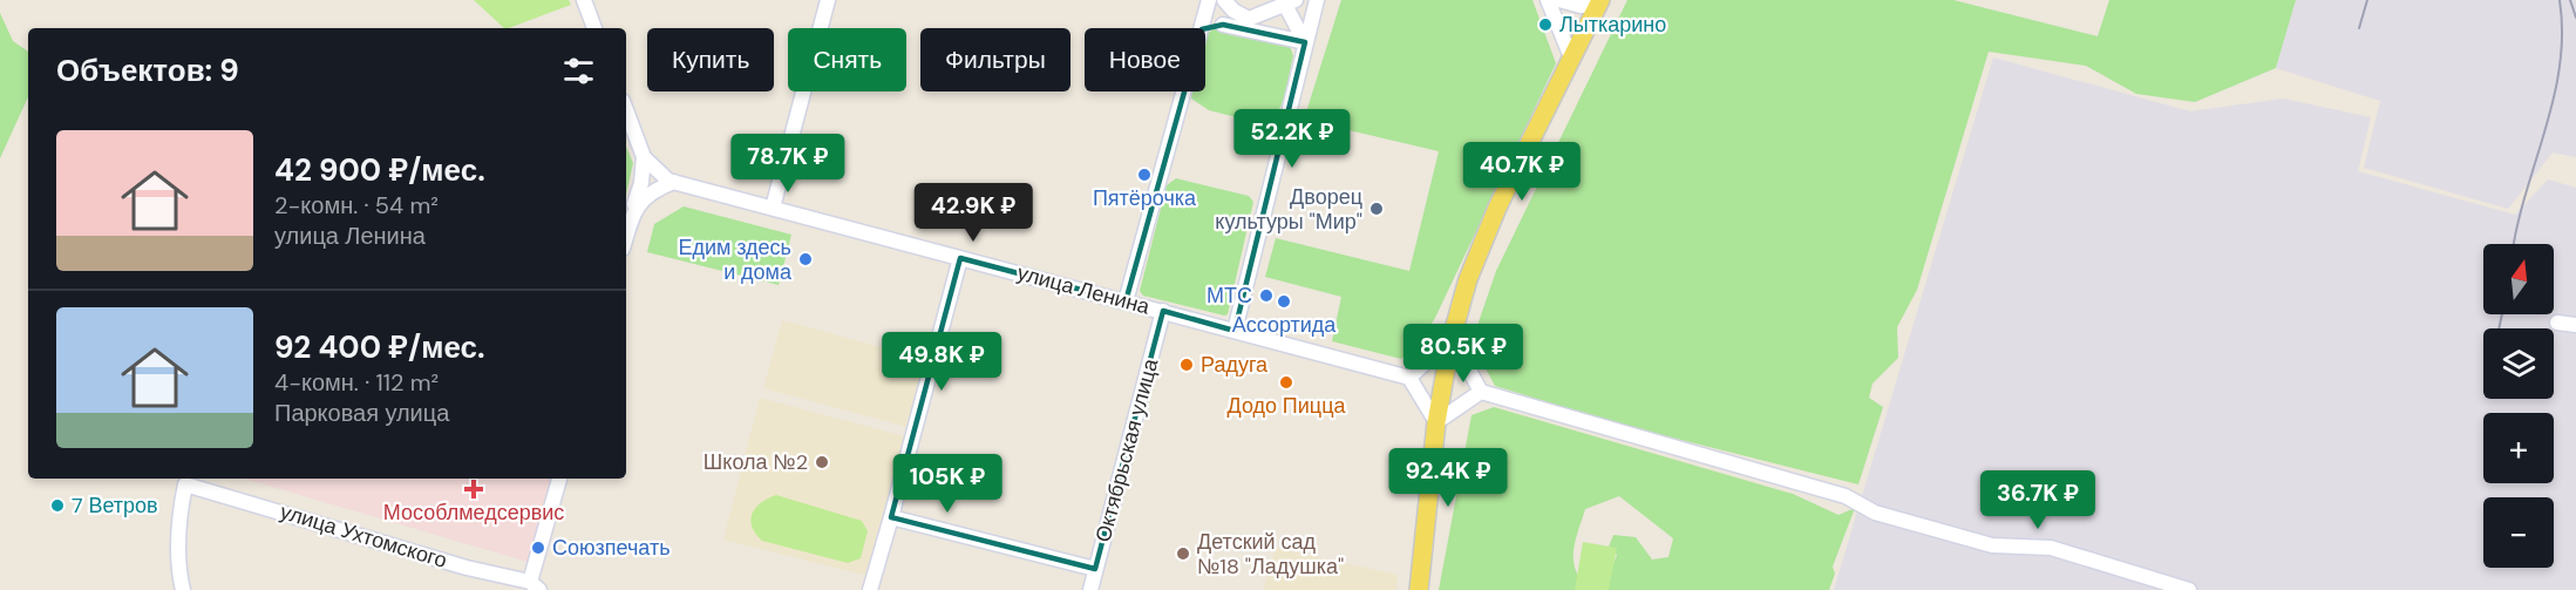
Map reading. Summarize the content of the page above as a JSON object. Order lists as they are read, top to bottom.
{
  "streets": {
    "street": ["улица Ленина", "Октябрьская улица", "улица Ухтомского"]
  },
  "crossings": [
    ["улица Ленина", "Октябрьская улица"]
  ],
  "places": {
    "other": [
      "Лыткарино",
      "Пятёрочка",
      "Дворец культуры \"Мир\"",
      "Едим здесь и дома",
      "МТС",
      "Ассортида",
      "Радуга",
      "Додо Пицца",
      "Школа №2",
      "7 Ветров",
      "Союзпечать",
      "Детский сад №18 \"Ладушка\""
    ],
    "health": ["Мособлмедсервис"]
  },
  "north": "top",
  "page": {
    "chip": [
      "Купить",
      "Снять",
      "Фильтры",
      "Новое"
    ],
    "heading": "Объектов: 9",
    "price": [
      "52.2K ₽",
      "78.7K ₽",
      "40.7K ₽",
      "42.9K ₽",
      "80.5K ₽",
      "49.8K ₽",
      "92.4K ₽",
      "105K ₽",
      "36.7K ₽"
    ],
    "list": [
      {
        "name": "42 900 ₽/мес.",
        "note": "2-комн. · 54 m² · улица Ленина"
      },
      {
        "name": "92 400 ₽/мес.",
        "note": "4-комн. · 112 m² · Парковая улица"
      }
    ],
    "map_buttons": ["+", "−"]
  }
}
